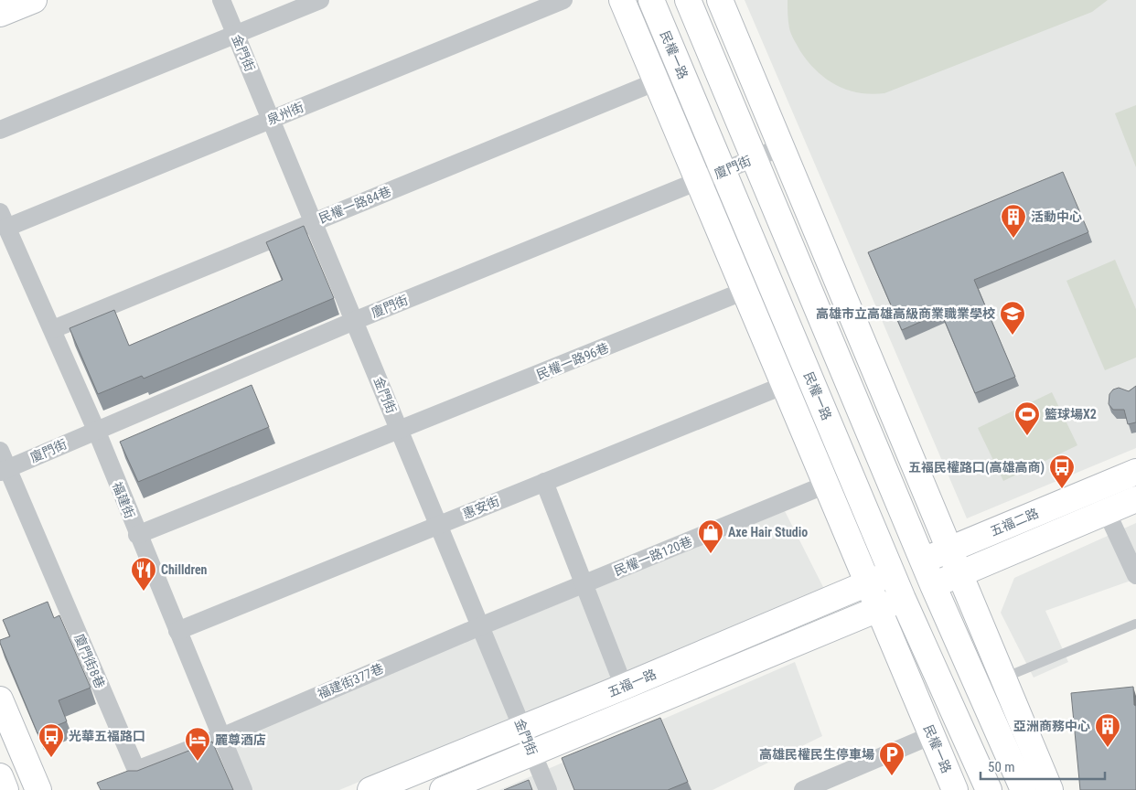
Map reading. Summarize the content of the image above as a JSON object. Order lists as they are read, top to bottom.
{
  "streets": {
    "street": [
      "金門街",
      "民權一路",
      "泉州街",
      "廈門街",
      "民權一路84巷",
      "民權一路96巷",
      "福建街",
      "惠安街",
      "五福二路",
      "民權一路120巷",
      "廈門街8巷",
      "福建街377巷",
      "五福一路"
    ]
  },
  "crossings": [
    ["金門街", "泉州街"],
    ["金門街", "廈門街"],
    ["金門街", "民權一路84巷"],
    ["金門街", "民權一路96巷"],
    ["金門街", "惠安街"],
    ["金門街", "民權一路120巷"],
    ["金門街", "福建街377巷"],
    ["金門街", "五福一路"],
    ["民權一路", "廈門街"],
    ["民權一路", "民權一路84巷"],
    ["民權一路", "民權一路96巷"],
    ["民權一路", "惠安街"],
    ["民權一路", "五福二路"],
    ["民權一路", "民權一路120巷"],
    ["民權一路", "五福一路"],
    ["泉州街", "福建街"],
    ["廈門街", "福建街"],
    ["廈門街", "廈門街8巷"],
    ["民權一路84巷", "福建街"],
    ["民權一路96巷", "福建街"],
    ["福建街", "惠安街"],
    ["福建街", "廈門街8巷"],
    ["福建街", "福建街377巷"],
    ["五福二路", "五福一路"],
    ["民權一路120巷", "福建街377巷"],
    ["廈門街8巷", "福建街377巷"]
  ],
  "places": {
    "building": ["活動中心", "亞洲商務中心"],
    "school or university": ["高雄市立高雄高級商業職業學校"],
    "sports": ["籃球場X2"],
    "bus stop": ["五福民權路口(高雄高商)", "光華五福路口"],
    "shop": ["Axe Hair Studio"],
    "restaurant": ["Chilldren"],
    "hotel": ["麗尊酒店"],
    "parking": ["高雄民權民生停車場"]
  },
  "scale_bar": "50 m"
}
